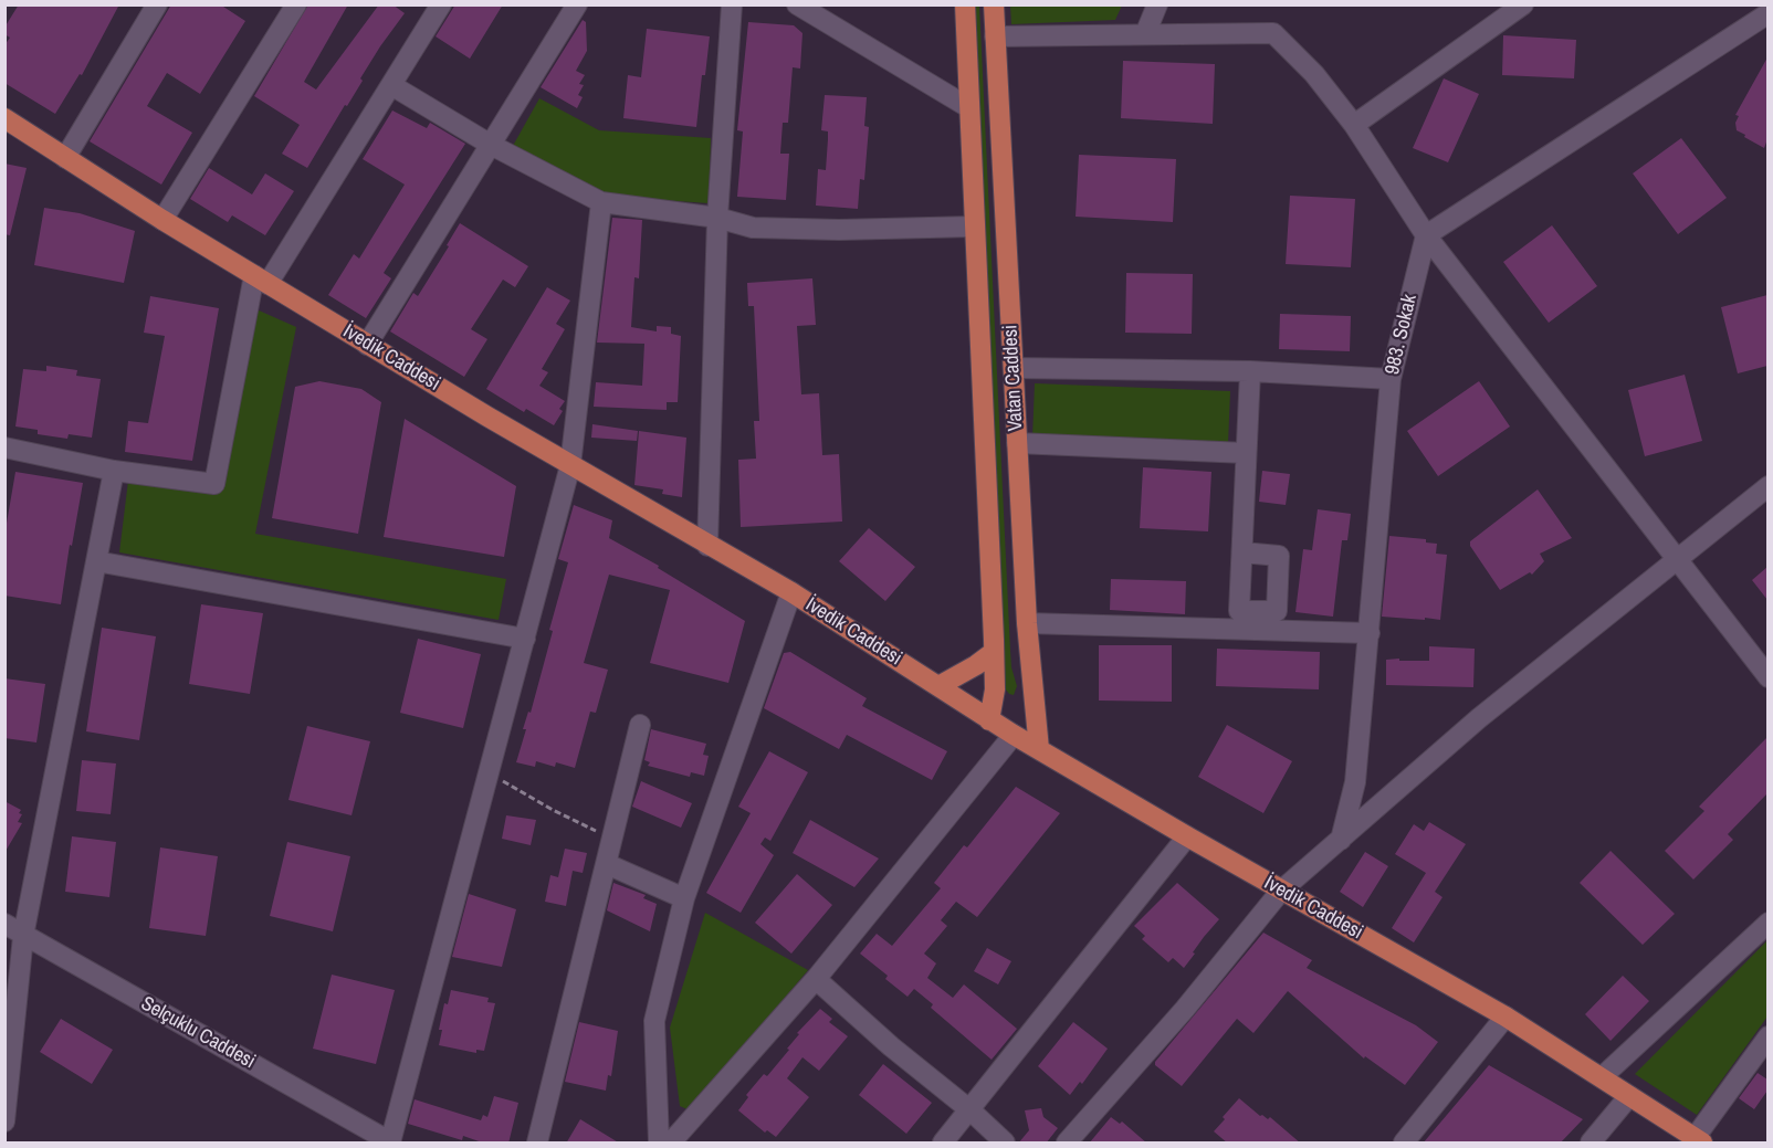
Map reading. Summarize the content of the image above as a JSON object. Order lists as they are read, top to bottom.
{
  "streets": {
    "main road": ["İvedik Caddesi", "Vatan Caddesi"],
    "street": ["983. Sokak", "Selçuklu Caddesi"]
  },
  "crossings": [
    ["İvedik Caddesi", "Vatan Caddesi"]
  ]
}
